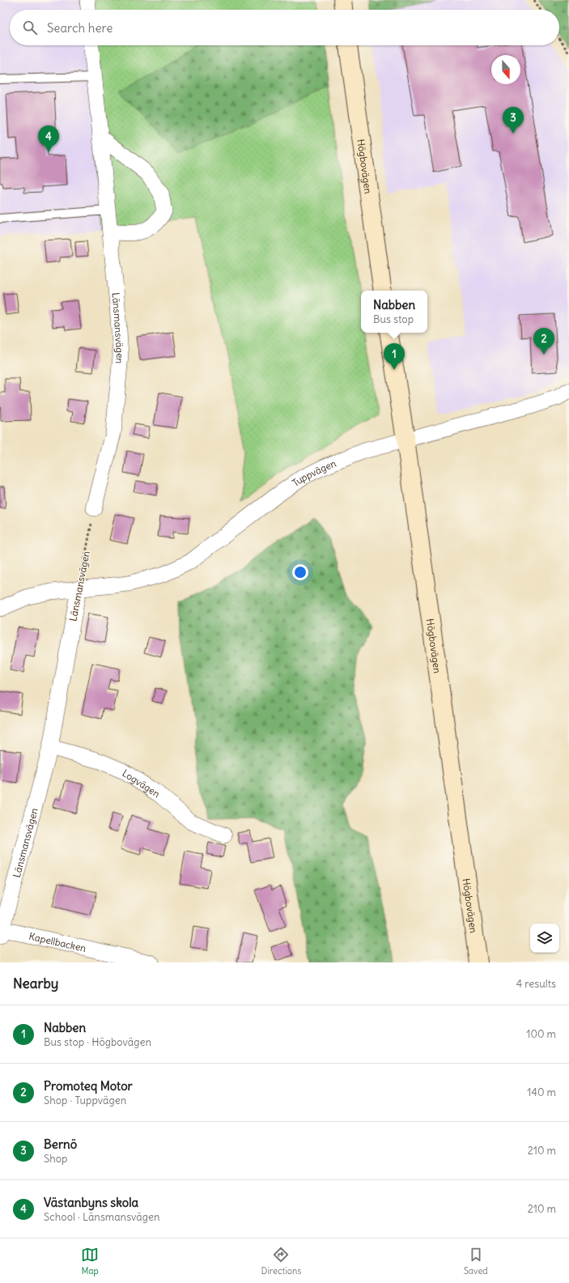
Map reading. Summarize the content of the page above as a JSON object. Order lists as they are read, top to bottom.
{
  "streets": {
    "main road": ["Högbovägen"],
    "street": [
      "Länsmansvägen",
      "Tuppvägen",
      "Logvägen",
      "Kapellbacken"
    ]
  },
  "crossings": [
    ["Högbovägen", "Tuppvägen"],
    ["Länsmansvägen", "Tuppvägen"],
    ["Länsmansvägen", "Logvägen"],
    ["Länsmansvägen", "Kapellbacken"]
  ],
  "north": "bottom",
  "page": {
    "search": "Search here",
    "pins": [
      "3",
      "4",
      "2",
      "1"
    ],
    "popup": ["Nabben", "Bus stop"],
    "heading": ["Nearby", "4 results"],
    "list": [
      {
        "mark": "1",
        "name": "Nabben",
        "note": "Bus stop · Högbovägen",
        "value": "100 m"
      },
      {
        "mark": "2",
        "name": "Promoteq Motor",
        "note": "Shop · Tuppvägen",
        "value": "140 m"
      },
      {
        "mark": "3",
        "name": "Bernö",
        "note": "Shop",
        "value": "210 m"
      },
      {
        "mark": "4",
        "name": "Västanbyns skola",
        "note": "School · Länsmansvägen",
        "value": "210 m"
      }
    ],
    "nav": ["Map", "Directions", "Saved"]
  }
}
